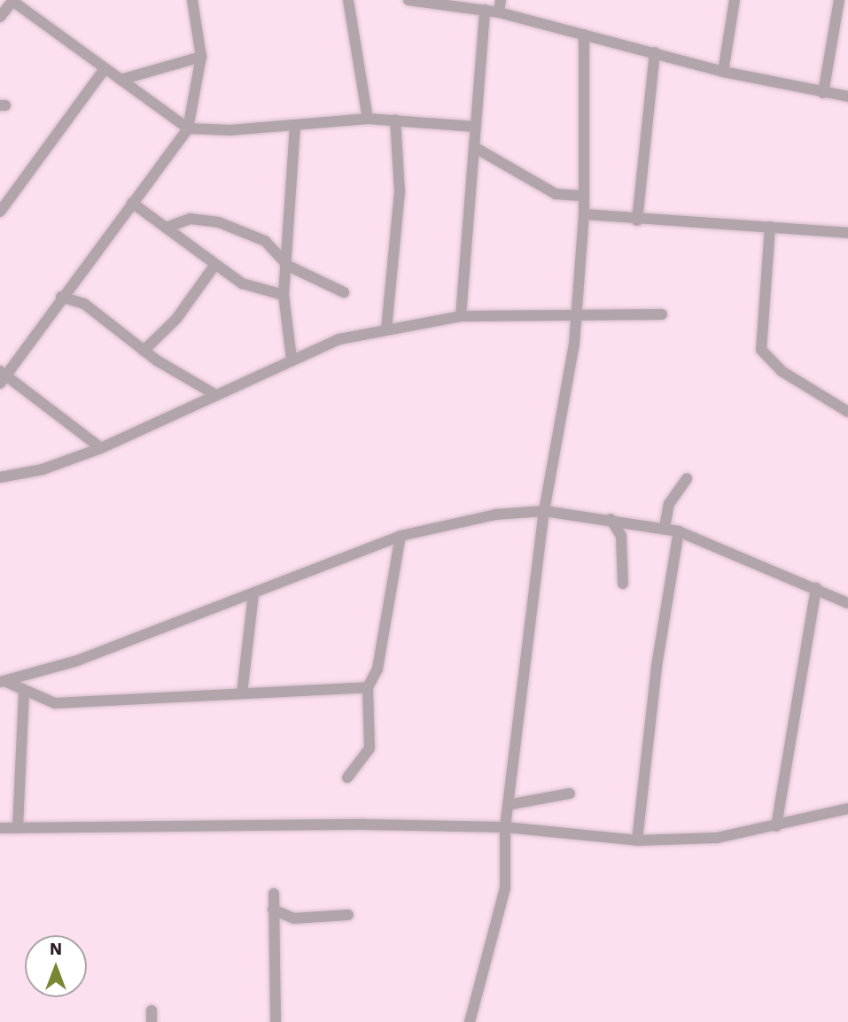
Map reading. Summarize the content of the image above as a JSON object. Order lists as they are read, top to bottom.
{
  "north": "top"
}
